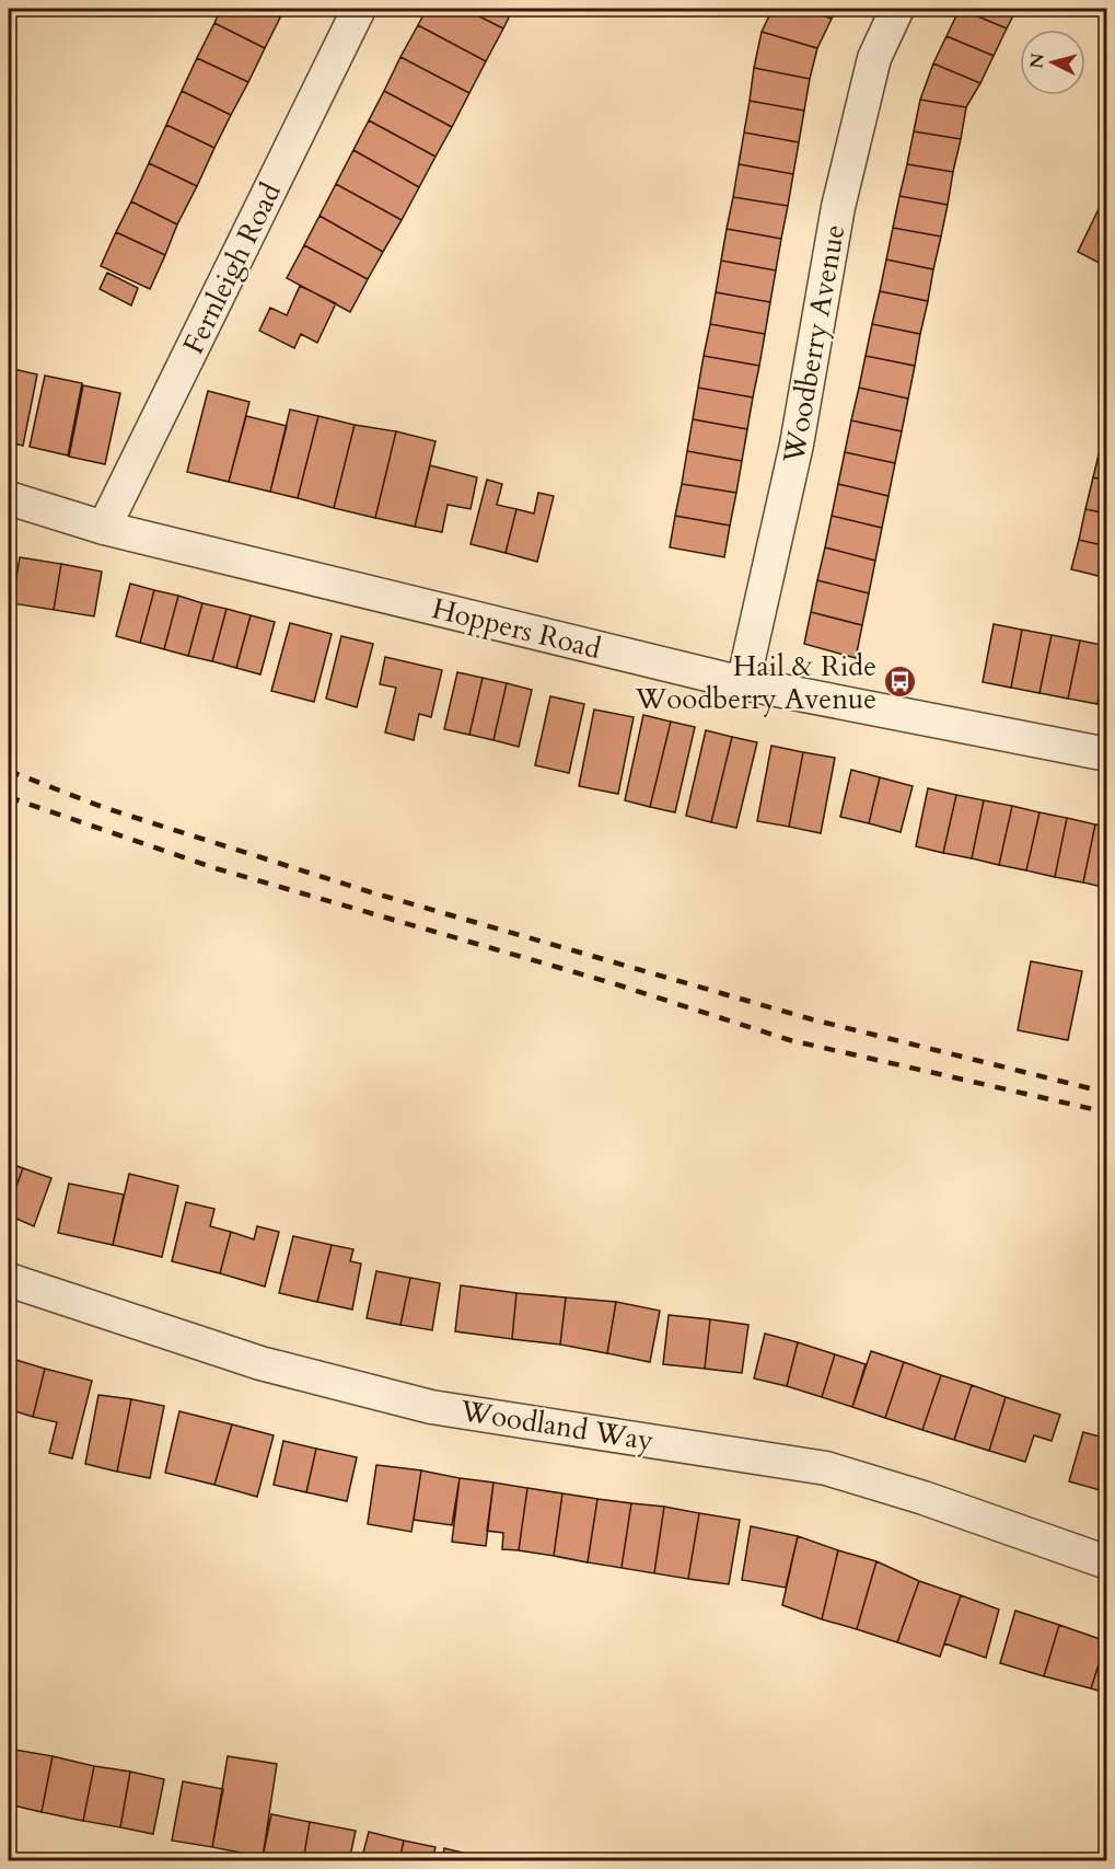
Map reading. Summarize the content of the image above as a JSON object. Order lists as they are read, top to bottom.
{
  "streets": {
    "street": [
      "Fernleigh Road",
      "Woodberry Avenue",
      "Hoppers Road",
      "Woodland Way"
    ]
  },
  "crossings": [
    ["Fernleigh Road", "Hoppers Road"],
    ["Woodberry Avenue", "Hoppers Road"]
  ],
  "places": {
    "bus stop": ["Hail & Ride Woodberry Avenue"]
  },
  "north": "left"
}
